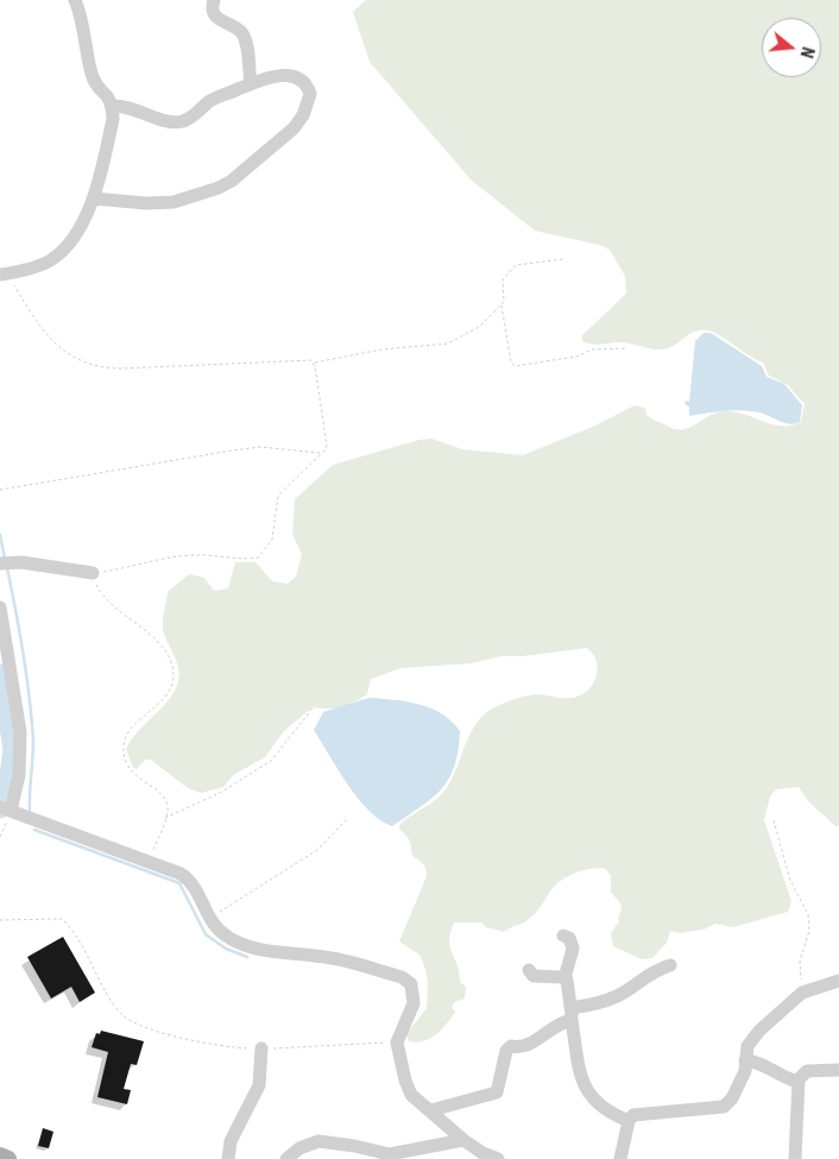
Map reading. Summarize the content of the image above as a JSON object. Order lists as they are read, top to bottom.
{
  "north": "right"
}
